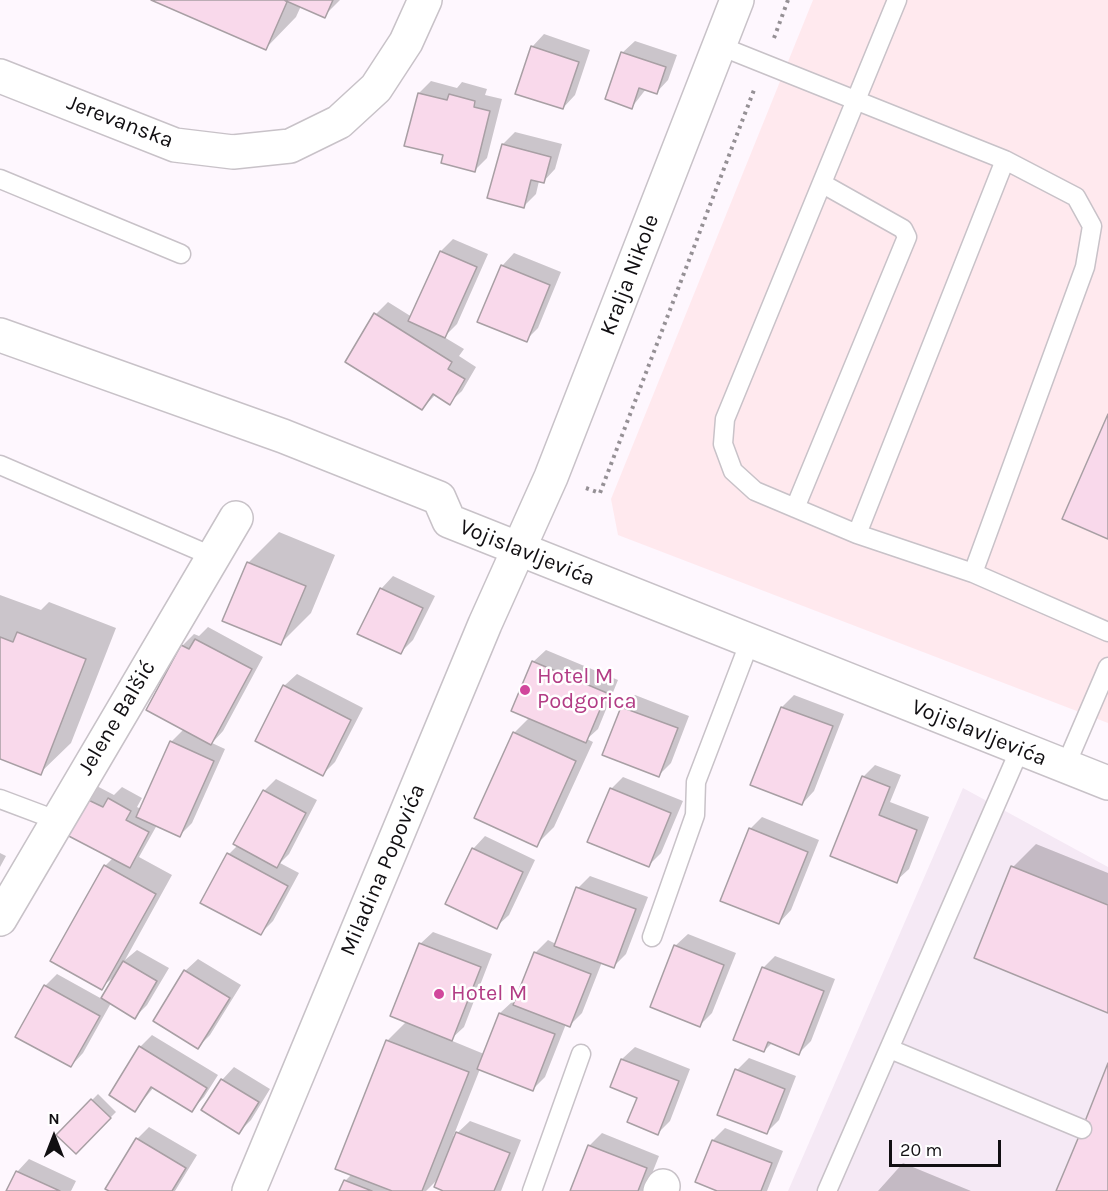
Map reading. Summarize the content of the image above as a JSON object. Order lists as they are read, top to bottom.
{
  "streets": {
    "street": [
      "Jerevanska",
      "Kralja Nikole",
      "Vojislavljevića",
      "Jelene Balšić",
      "Miladina Popovića"
    ]
  },
  "crossings": [
    ["Kralja Nikole", "Vojislavljevića"],
    ["Kralja Nikole", "Miladina Popovića"],
    ["Vojislavljevića", "Miladina Popovića"]
  ],
  "places": ["Hotel M Podgorica", "Hotel M"],
  "scale_bar": "20 m",
  "north": "top"
}
